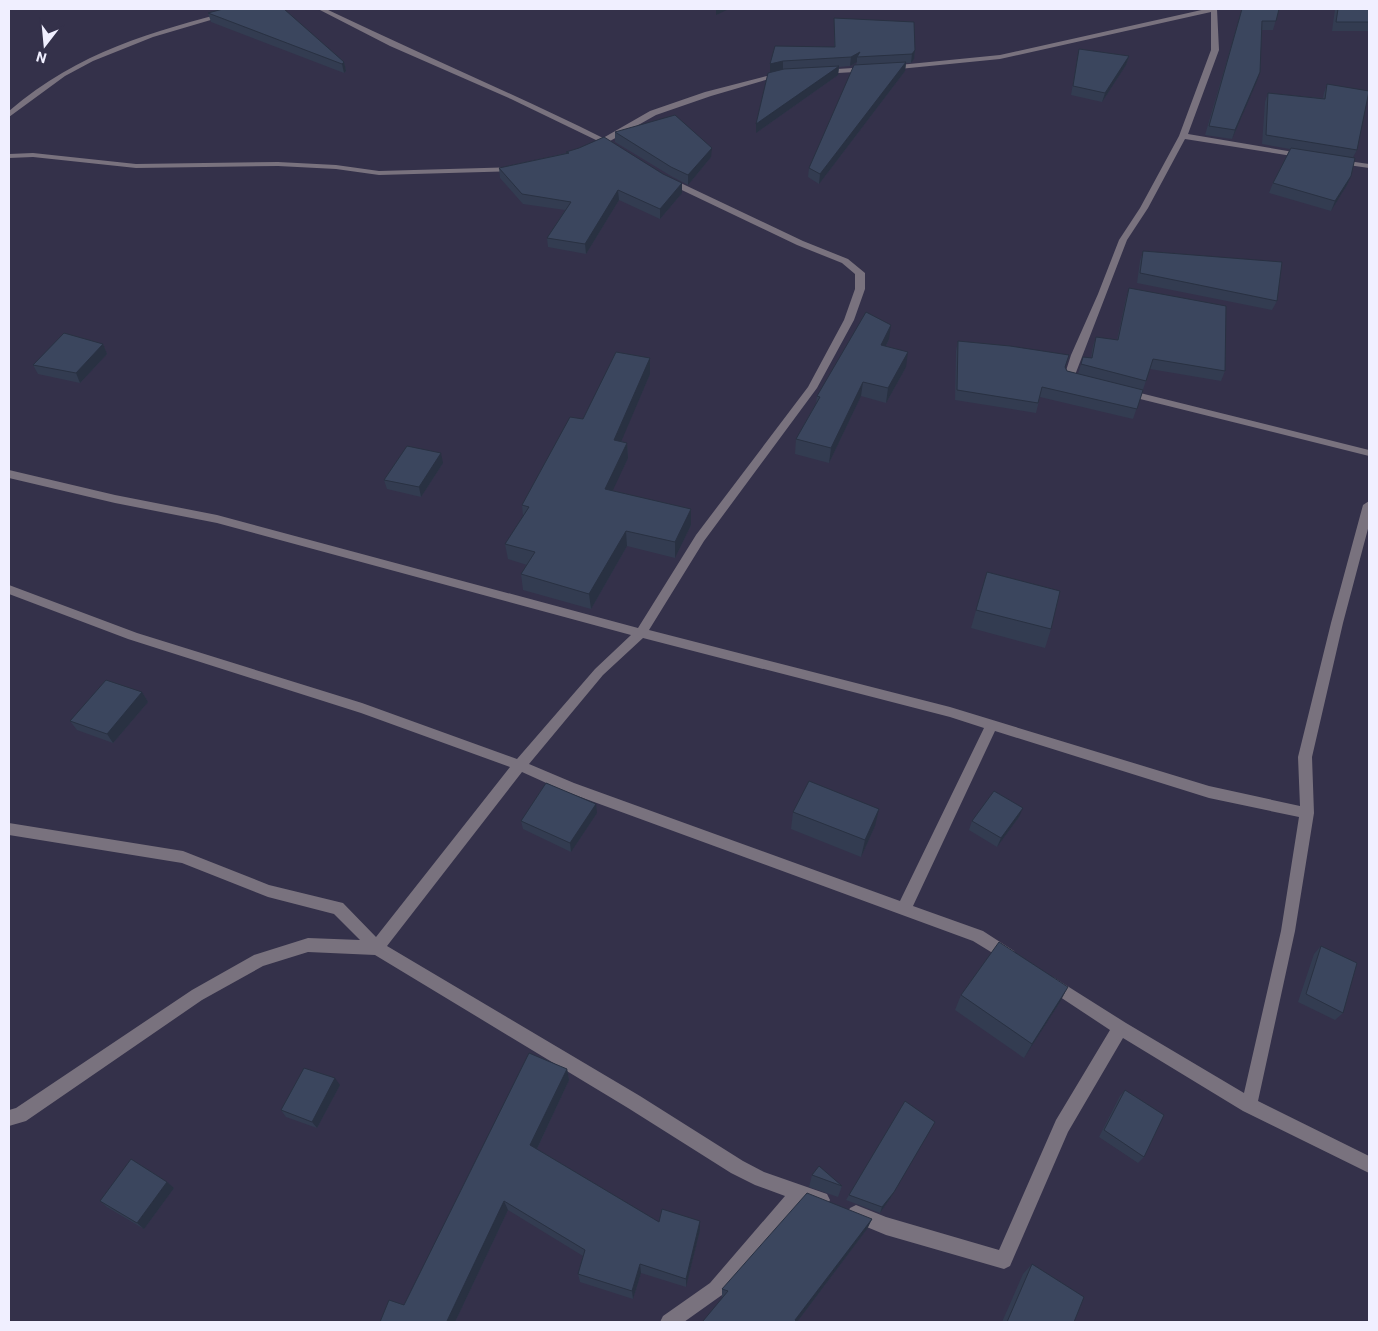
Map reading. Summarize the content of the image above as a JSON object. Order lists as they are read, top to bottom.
{
  "north": "bottom"
}
